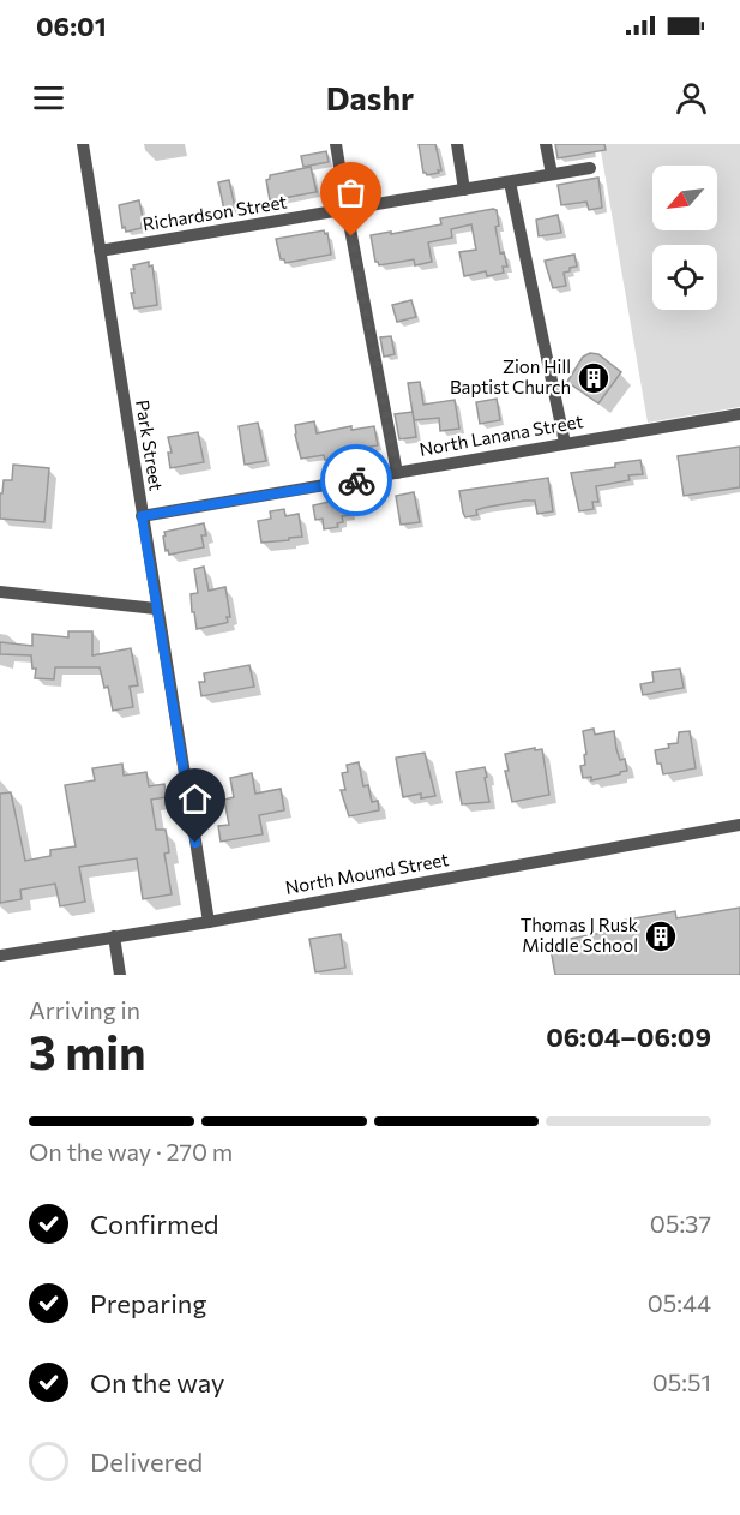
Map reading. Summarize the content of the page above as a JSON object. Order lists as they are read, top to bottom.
{
  "streets": {
    "street": [
      "Richardson Street",
      "North Lanana Street",
      "Park Street",
      "North Mound Street"
    ]
  },
  "crossings": [
    ["Richardson Street", "Park Street"],
    ["North Lanana Street", "Park Street"],
    ["Park Street", "North Mound Street"]
  ],
  "places": {
    "building": ["Zion Hill Baptist Church", "Thomas J Rusk Middle School"]
  },
  "north": "bottom left",
  "page": {
    "status": "06:01",
    "header": "Dashr",
    "heading": ["3 min", "Arriving in", "06:04–06:09"],
    "bar": "On the way · 270 m",
    "list": [
      ["Confirmed", "05:37"],
      ["Preparing", "05:44"],
      ["On the way", "05:51"],
      "Delivered"
    ]
  }
}
